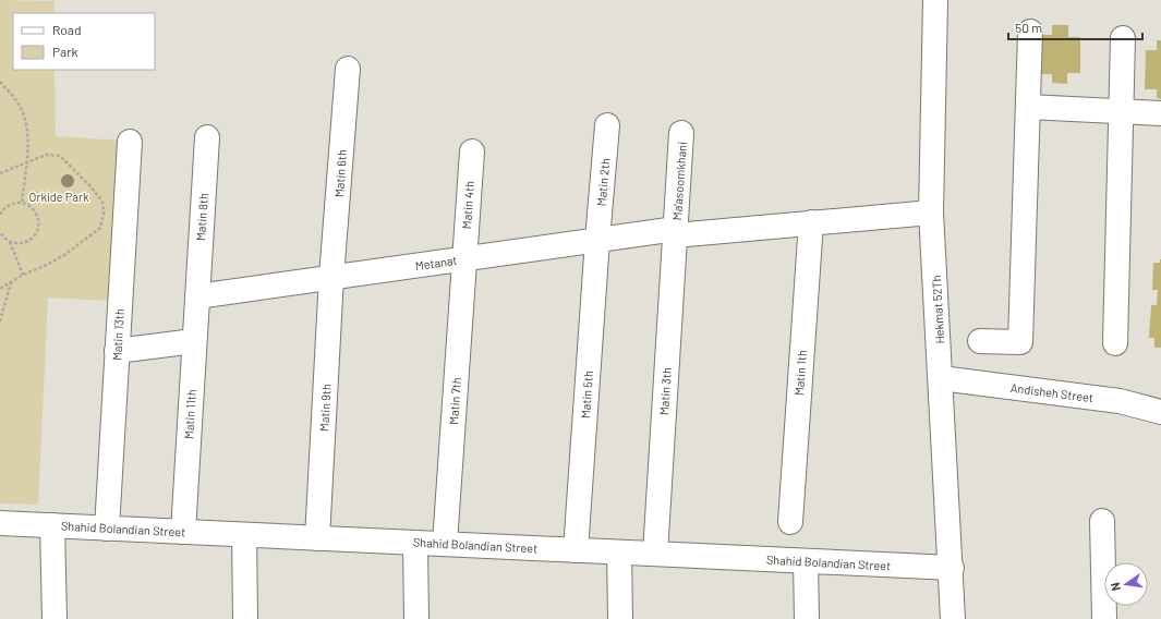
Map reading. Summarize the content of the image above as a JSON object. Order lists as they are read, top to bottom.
{
  "streets": {
    "street": [
      "Matin 6th",
      "Ma'asoomkhani",
      "Matin 2th",
      "Matin 4th",
      "Matin 8th",
      "Metanat",
      "Hekmat 52Th",
      "Matin 13th",
      "Matin 1th",
      "Matin 3th",
      "Andisheh Street",
      "Matin 5th",
      "Matin 7th",
      "Matin 9th",
      "Matin 11th",
      "Shahid Bolandian Street"
    ]
  },
  "crossings": [
    ["Matin 6th", "Metanat"],
    ["Matin 6th", "Matin 9th"],
    ["Ma'asoomkhani", "Metanat"],
    ["Ma'asoomkhani", "Matin 3th"],
    ["Matin 2th", "Metanat"],
    ["Matin 2th", "Matin 5th"],
    ["Matin 4th", "Metanat"],
    ["Matin 4th", "Matin 7th"],
    ["Matin 8th", "Metanat"],
    ["Matin 8th", "Matin 11th"],
    ["Metanat", "Hekmat 52Th"],
    ["Metanat", "Matin 1th"],
    ["Metanat", "Matin 3th"],
    ["Metanat", "Matin 5th"],
    ["Metanat", "Matin 7th"],
    ["Metanat", "Matin 9th"],
    ["Metanat", "Matin 11th"],
    ["Hekmat 52Th", "Andisheh Street"],
    ["Hekmat 52Th", "Shahid Bolandian Street"],
    ["Matin 13th", "Shahid Bolandian Street"],
    ["Matin 3th", "Shahid Bolandian Street"],
    ["Matin 5th", "Shahid Bolandian Street"],
    ["Matin 7th", "Shahid Bolandian Street"],
    ["Matin 9th", "Shahid Bolandian Street"],
    ["Matin 11th", "Shahid Bolandian Street"]
  ],
  "parks": ["Orkide Park"],
  "legend": ["Road", "Park"],
  "scale_bar": "50 m",
  "north": "left"
}
